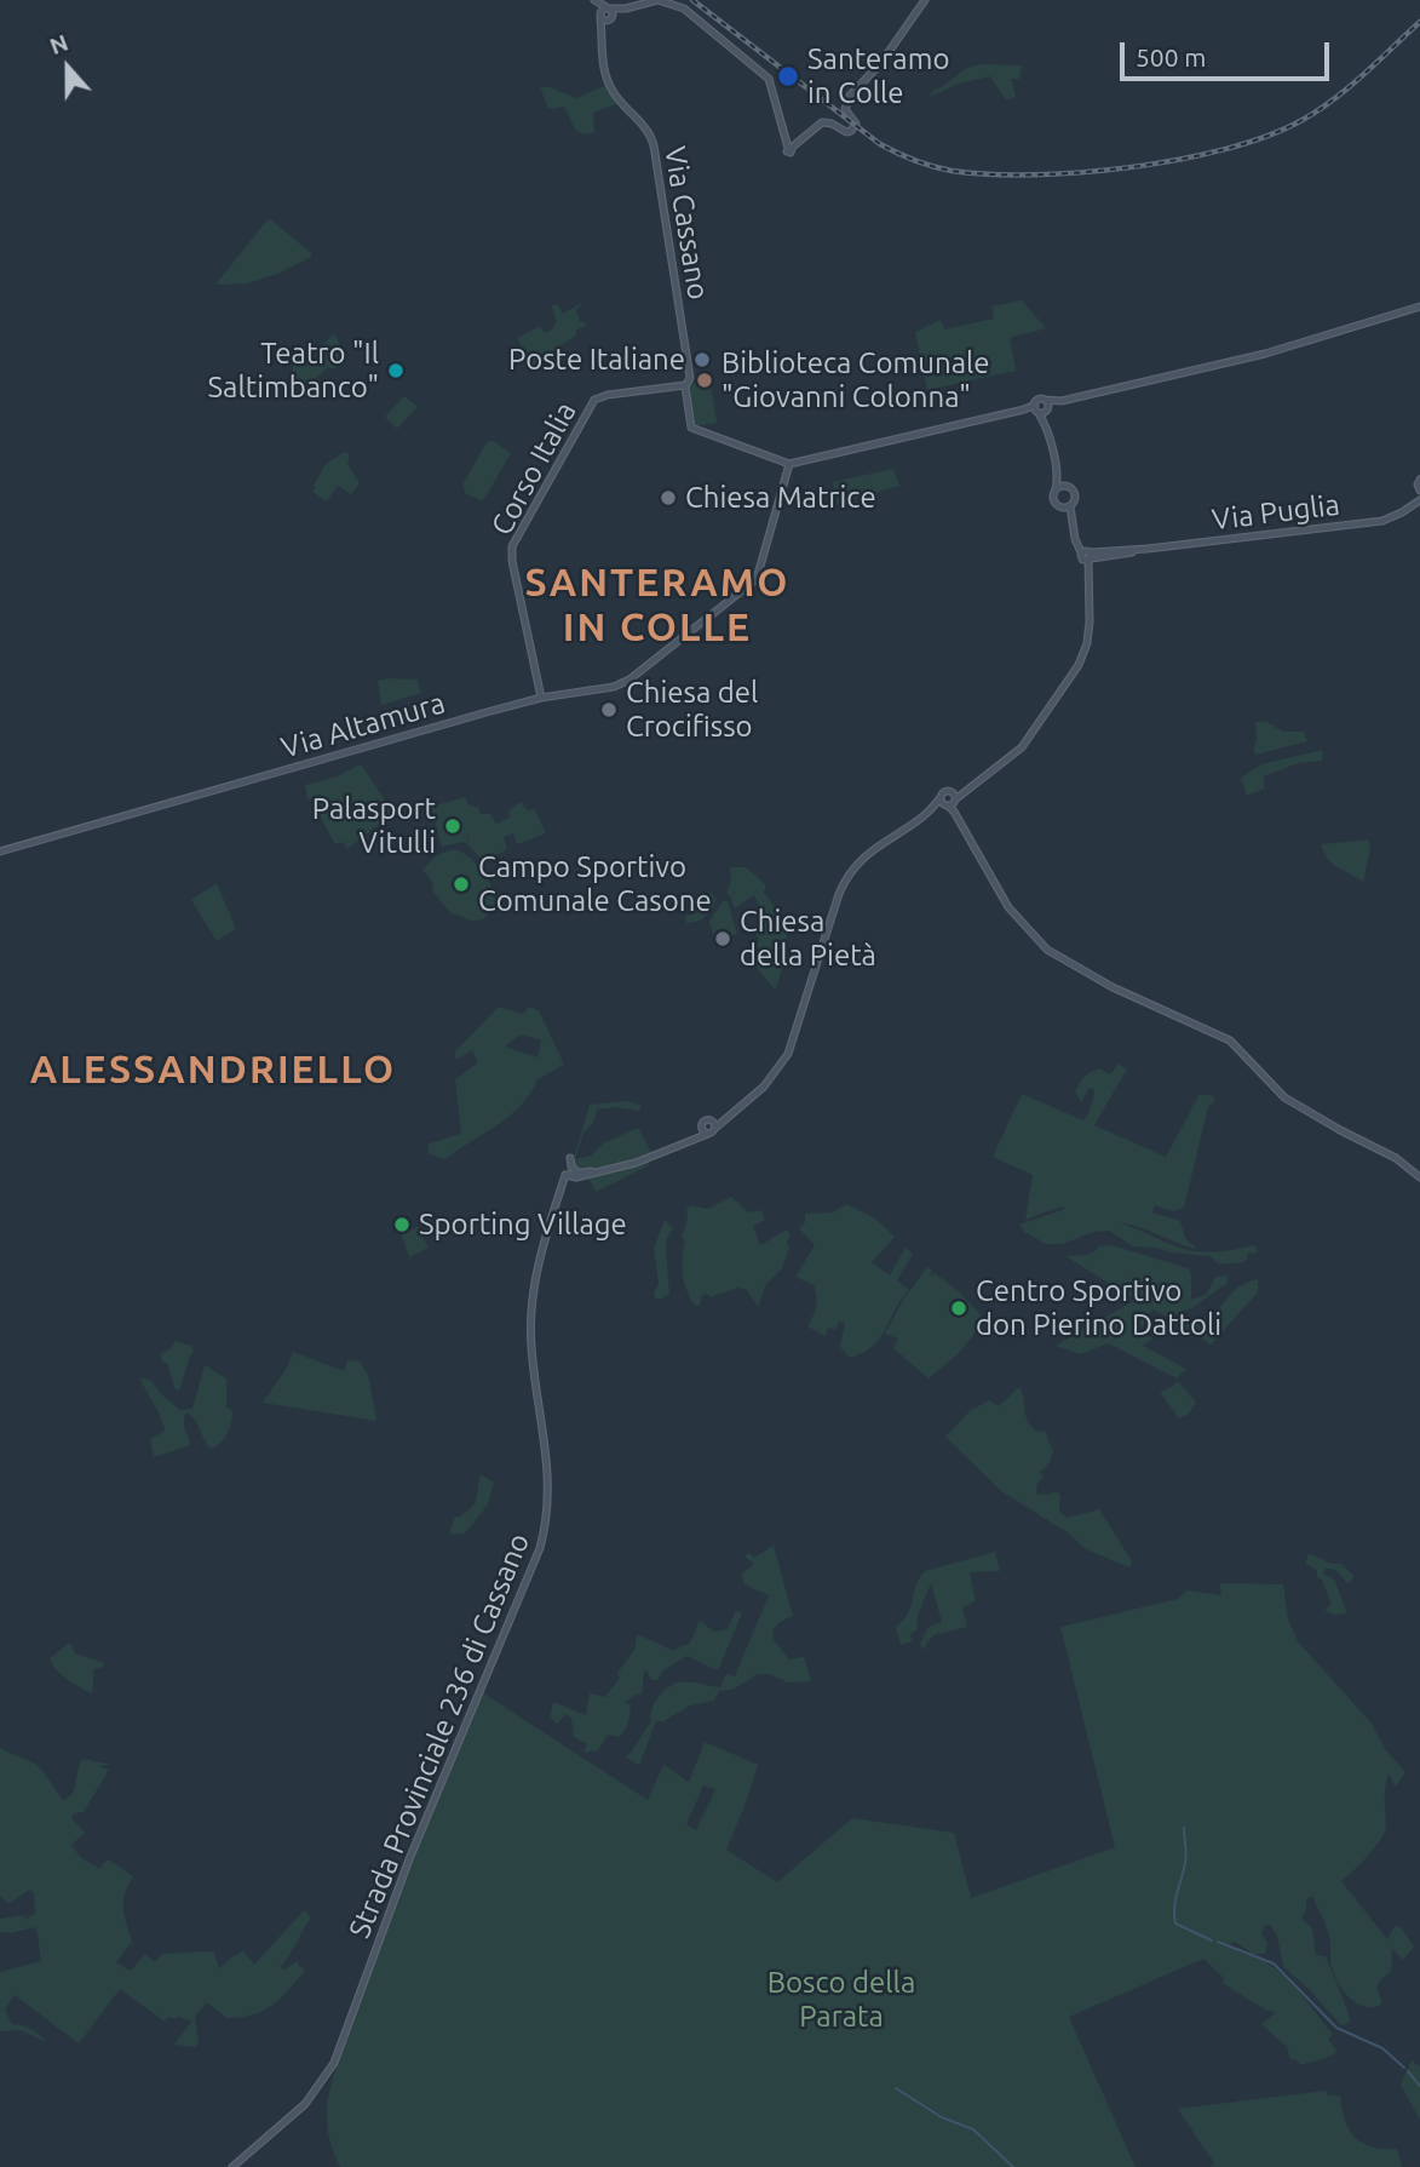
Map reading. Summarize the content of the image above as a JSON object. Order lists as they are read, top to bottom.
{
  "streets": {
    "main road": [
      "Via Cassano",
      "Corso Italia",
      "Via Puglia",
      "Via Altamura",
      "Strada Provinciale 236 di Cassano"
    ]
  },
  "crossings": [
    ["Via Cassano", "Corso Italia"],
    ["Corso Italia", "Via Altamura"]
  ],
  "districts": ["SANTERAMO IN COLLE", "ALESSANDRIELLO"],
  "parks": ["Bosco della Parata"],
  "places": [
    "Santeramo in Colle",
    "Poste Italiane",
    "Teatro \"Il Saltimbanco\"",
    "Biblioteca Comunale \"Giovanni Colonna\"",
    "Chiesa Matrice",
    "Chiesa del Crocifisso",
    "Palasport Vitulli",
    "Campo Sportivo Comunale Casone",
    "Chiesa della Pietà",
    "Sporting Village",
    "Centro Sportivo don Pierino Dattoli"
  ],
  "scale_bar": "500 m",
  "north": "top"
}
